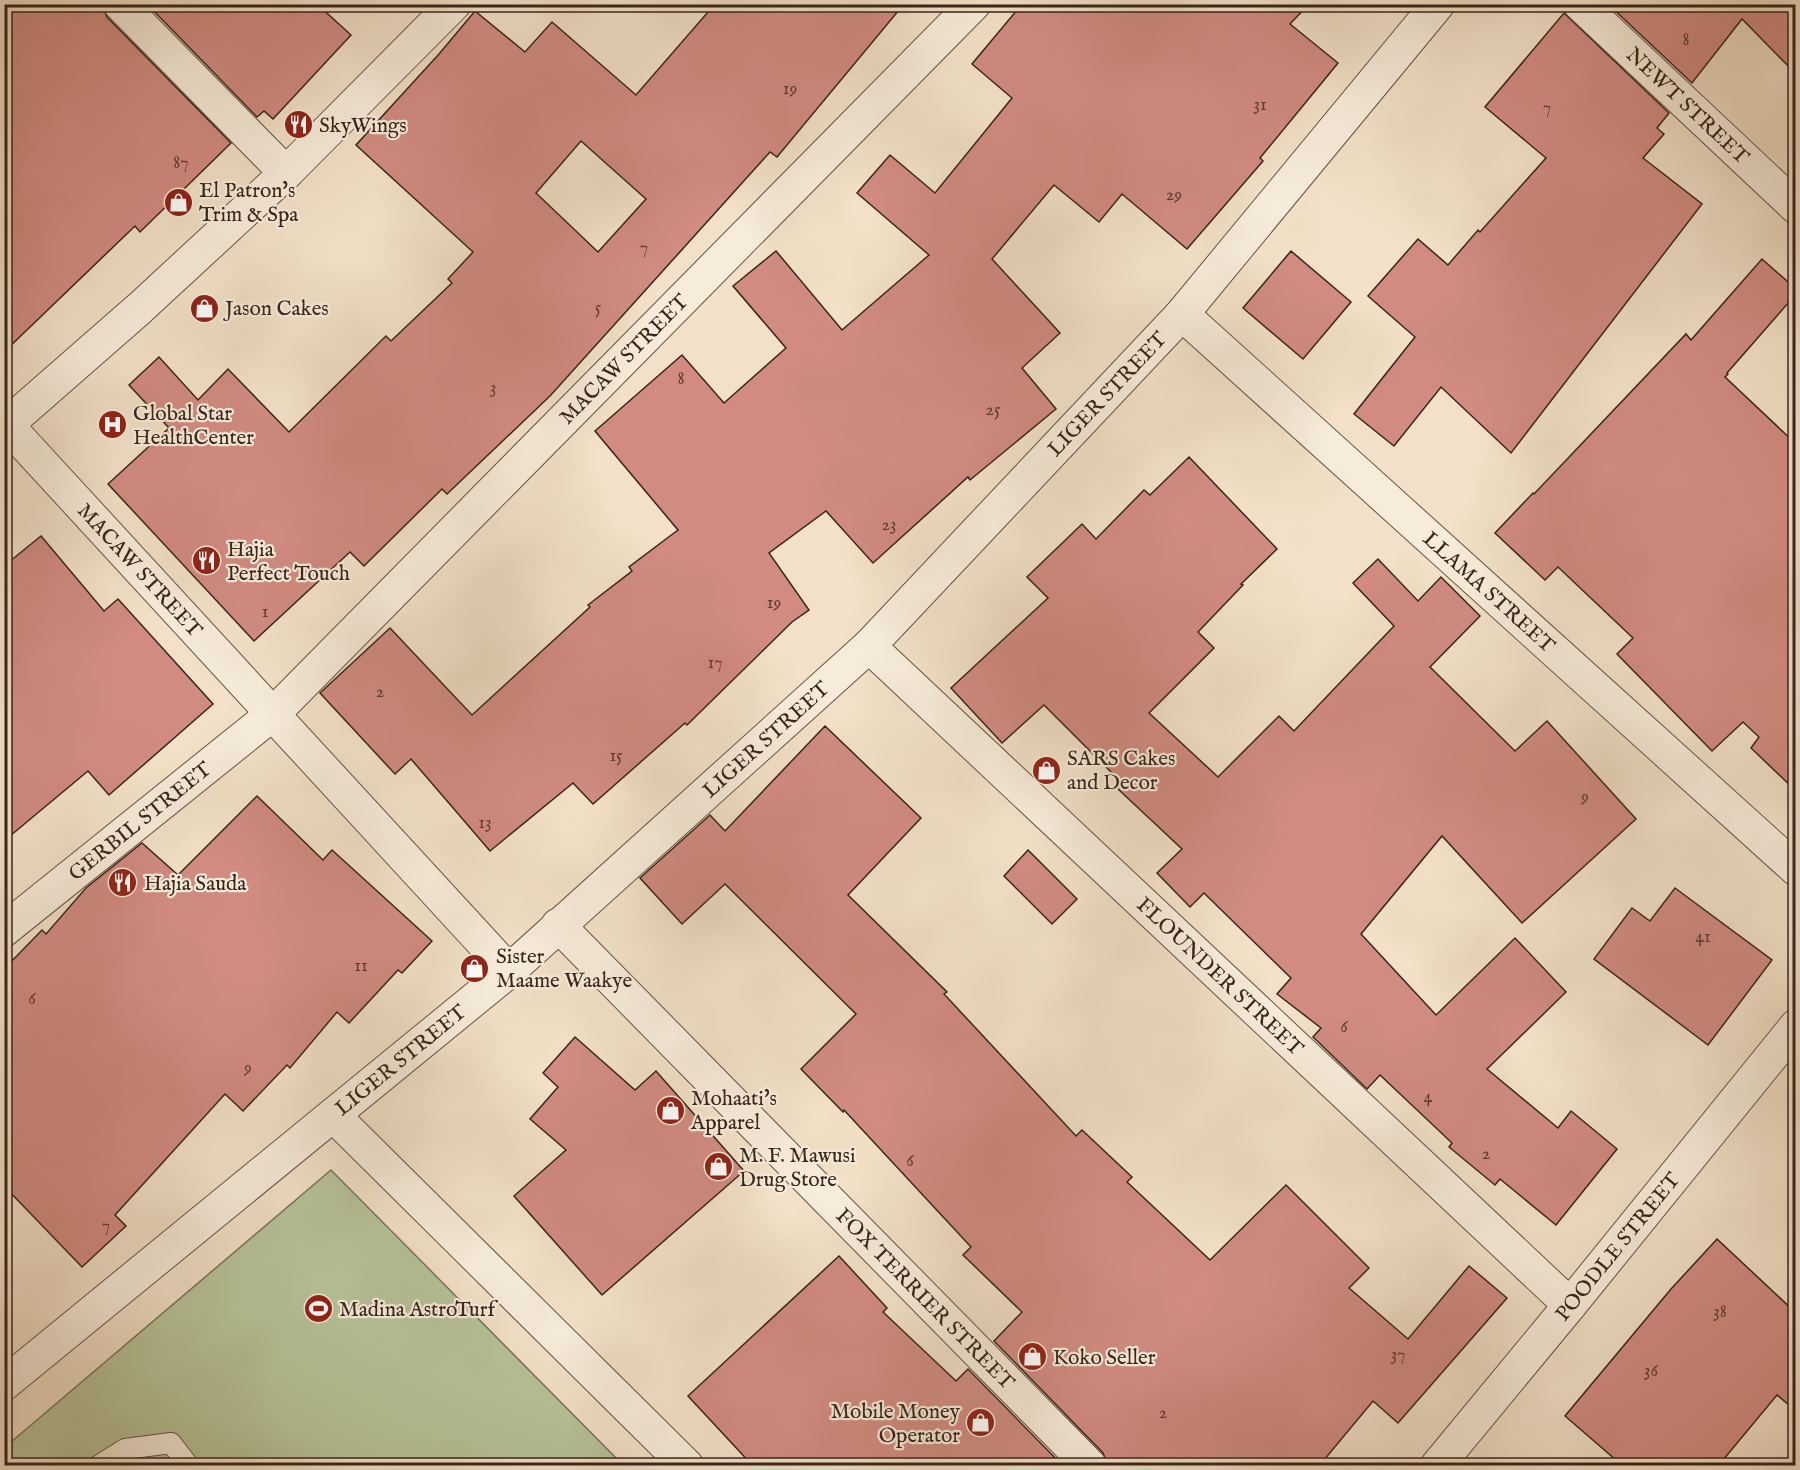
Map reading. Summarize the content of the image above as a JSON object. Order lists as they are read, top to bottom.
{
  "streets": {
    "street": [
      "NEWT STREET",
      "MACAW STREET",
      "LIGER STREET",
      "LLAMA STREET",
      "GERBIL STREET",
      "FLOUNDER STREET",
      "POODLE STREET",
      "FOX TERRIER STREET"
    ]
  },
  "crossings": [
    ["MACAW STREET", "LIGER STREET"],
    ["MACAW STREET", "GERBIL STREET"],
    ["LIGER STREET", "LLAMA STREET"],
    ["LIGER STREET", "FLOUNDER STREET"],
    ["LIGER STREET", "FOX TERRIER STREET"],
    ["FLOUNDER STREET", "POODLE STREET"]
  ],
  "places": {
    "restaurant": ["SkyWings", "Hajia Perfect Touch", "Hajia Sauda"],
    "shop": [
      "El Patron's Trim & Spa",
      "Jason Cakes",
      "SARS Cakes and Decor",
      "Sister Maame Waakye",
      "Mohaati's Apparel",
      "M. F. Mawusi Drug Store",
      "Koko Seller",
      "Mobile Money Operator"
    ],
    "hospital": ["Global Star HealthCenter"],
    "sports": ["Madina AstroTurf"]
  },
  "house_numbers": [
    "8",
    "19",
    "31",
    "7",
    "87",
    "29",
    "7",
    "5",
    "8",
    "3",
    "25",
    "23",
    "19",
    "1",
    "17",
    "2",
    "15",
    "9",
    "13",
    "41",
    "11",
    "6",
    "6",
    "9",
    "4",
    "2",
    "6",
    "7",
    "38",
    "37",
    "36",
    "2"
  ]
}
